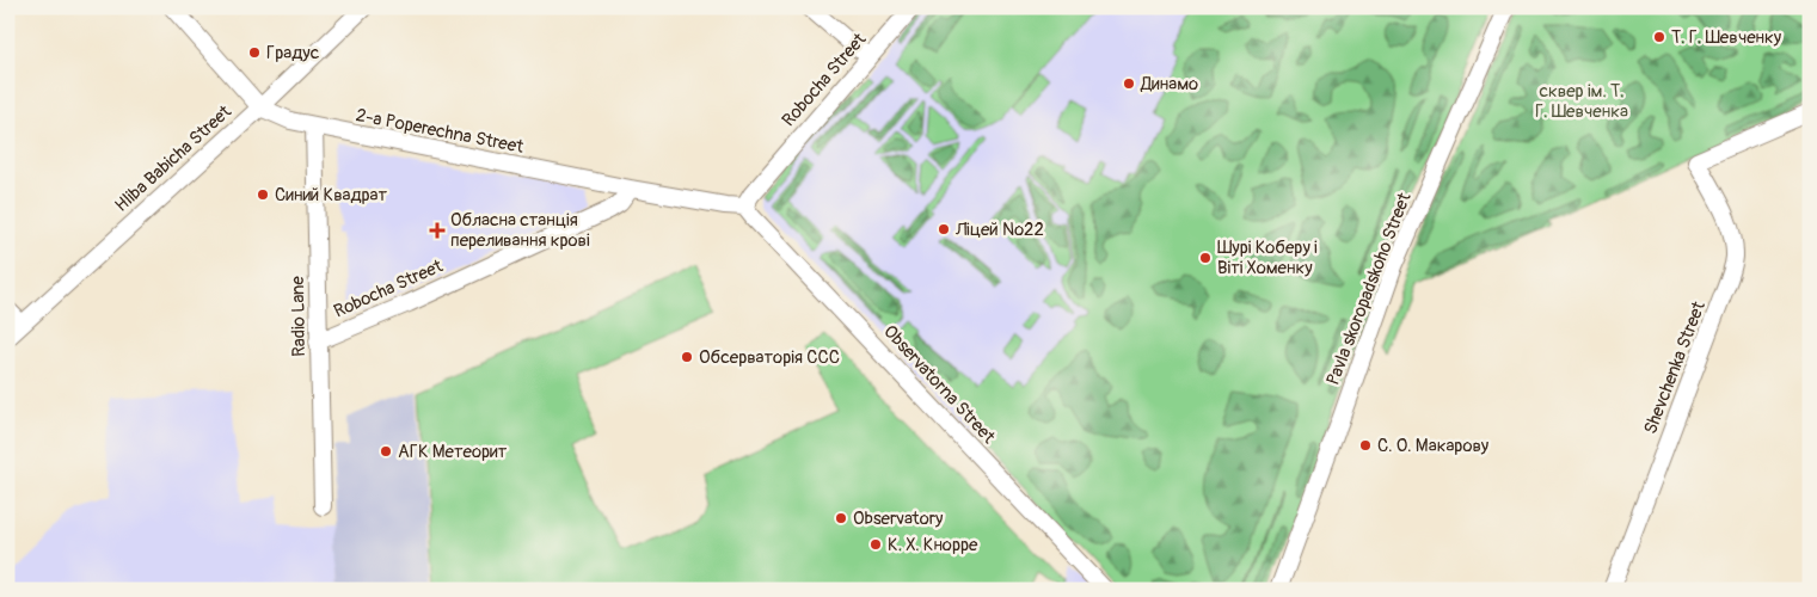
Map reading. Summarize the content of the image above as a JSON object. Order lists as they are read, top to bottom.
{
  "streets": {
    "street": [
      "Robocha Street",
      "2-a Poperechna Street",
      "Hliba Babicha Street",
      "Pavla skoropadskoho Street",
      "Radio Lane",
      "Shevchenka Street",
      "Observatorna Street"
    ]
  },
  "crossings": [
    ["Robocha Street", "2-a Poperechna Street"],
    ["Robocha Street", "Radio Lane"],
    ["Robocha Street", "Observatorna Street"],
    ["2-a Poperechna Street", "Hliba Babicha Street"],
    ["2-a Poperechna Street", "Radio Lane"],
    ["2-a Poperechna Street", "Observatorna Street"]
  ],
  "parks": ["сквер ім. Т. Г. Шевченка"],
  "places": {
    "other": [
      "Т. Г. Шевченку",
      "Градус",
      "Динамо",
      "Синий Квадрат",
      "Ліцей №22",
      "Шурі Коберу і Віті Хоменку",
      "Обсерваторія ССС",
      "С. О. Макарову",
      "АГК Метеорит",
      "Observatory",
      "К. Х. Кнорре"
    ],
    "health": ["Обласна станція переливання крові"]
  }
}
